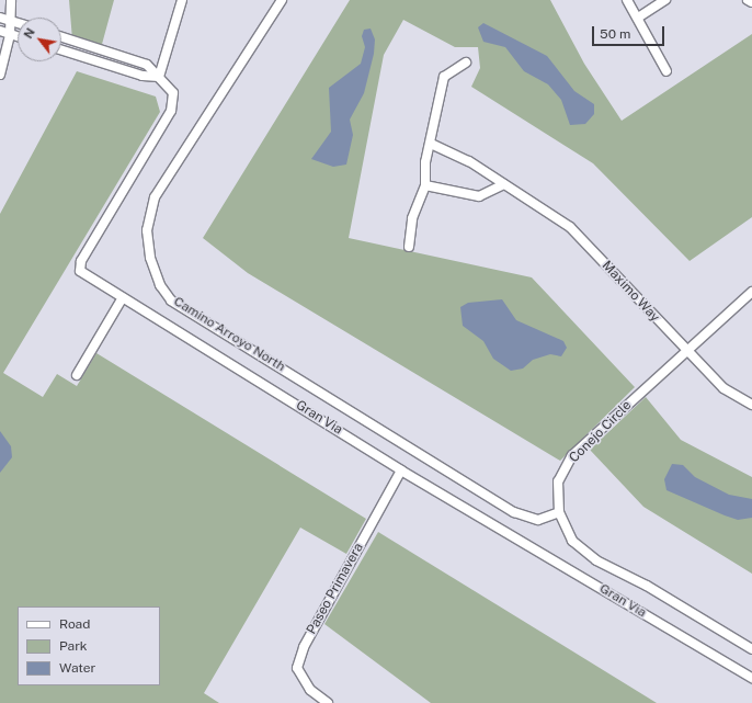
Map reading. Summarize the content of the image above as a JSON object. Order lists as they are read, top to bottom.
{
  "streets": {
    "street": [
      "Maximo Way",
      "Camino Arroyo North",
      "Gran Via",
      "Conejo Circle",
      "Paseo Primavera"
    ]
  },
  "crossings": [
    ["Maximo Way", "Conejo Circle"],
    ["Camino Arroyo North", "Conejo Circle"],
    ["Gran Via", "Paseo Primavera"]
  ],
  "legend": ["Road", "Park", "Water"],
  "scale_bar": "50 m",
  "north": "top left"
}
